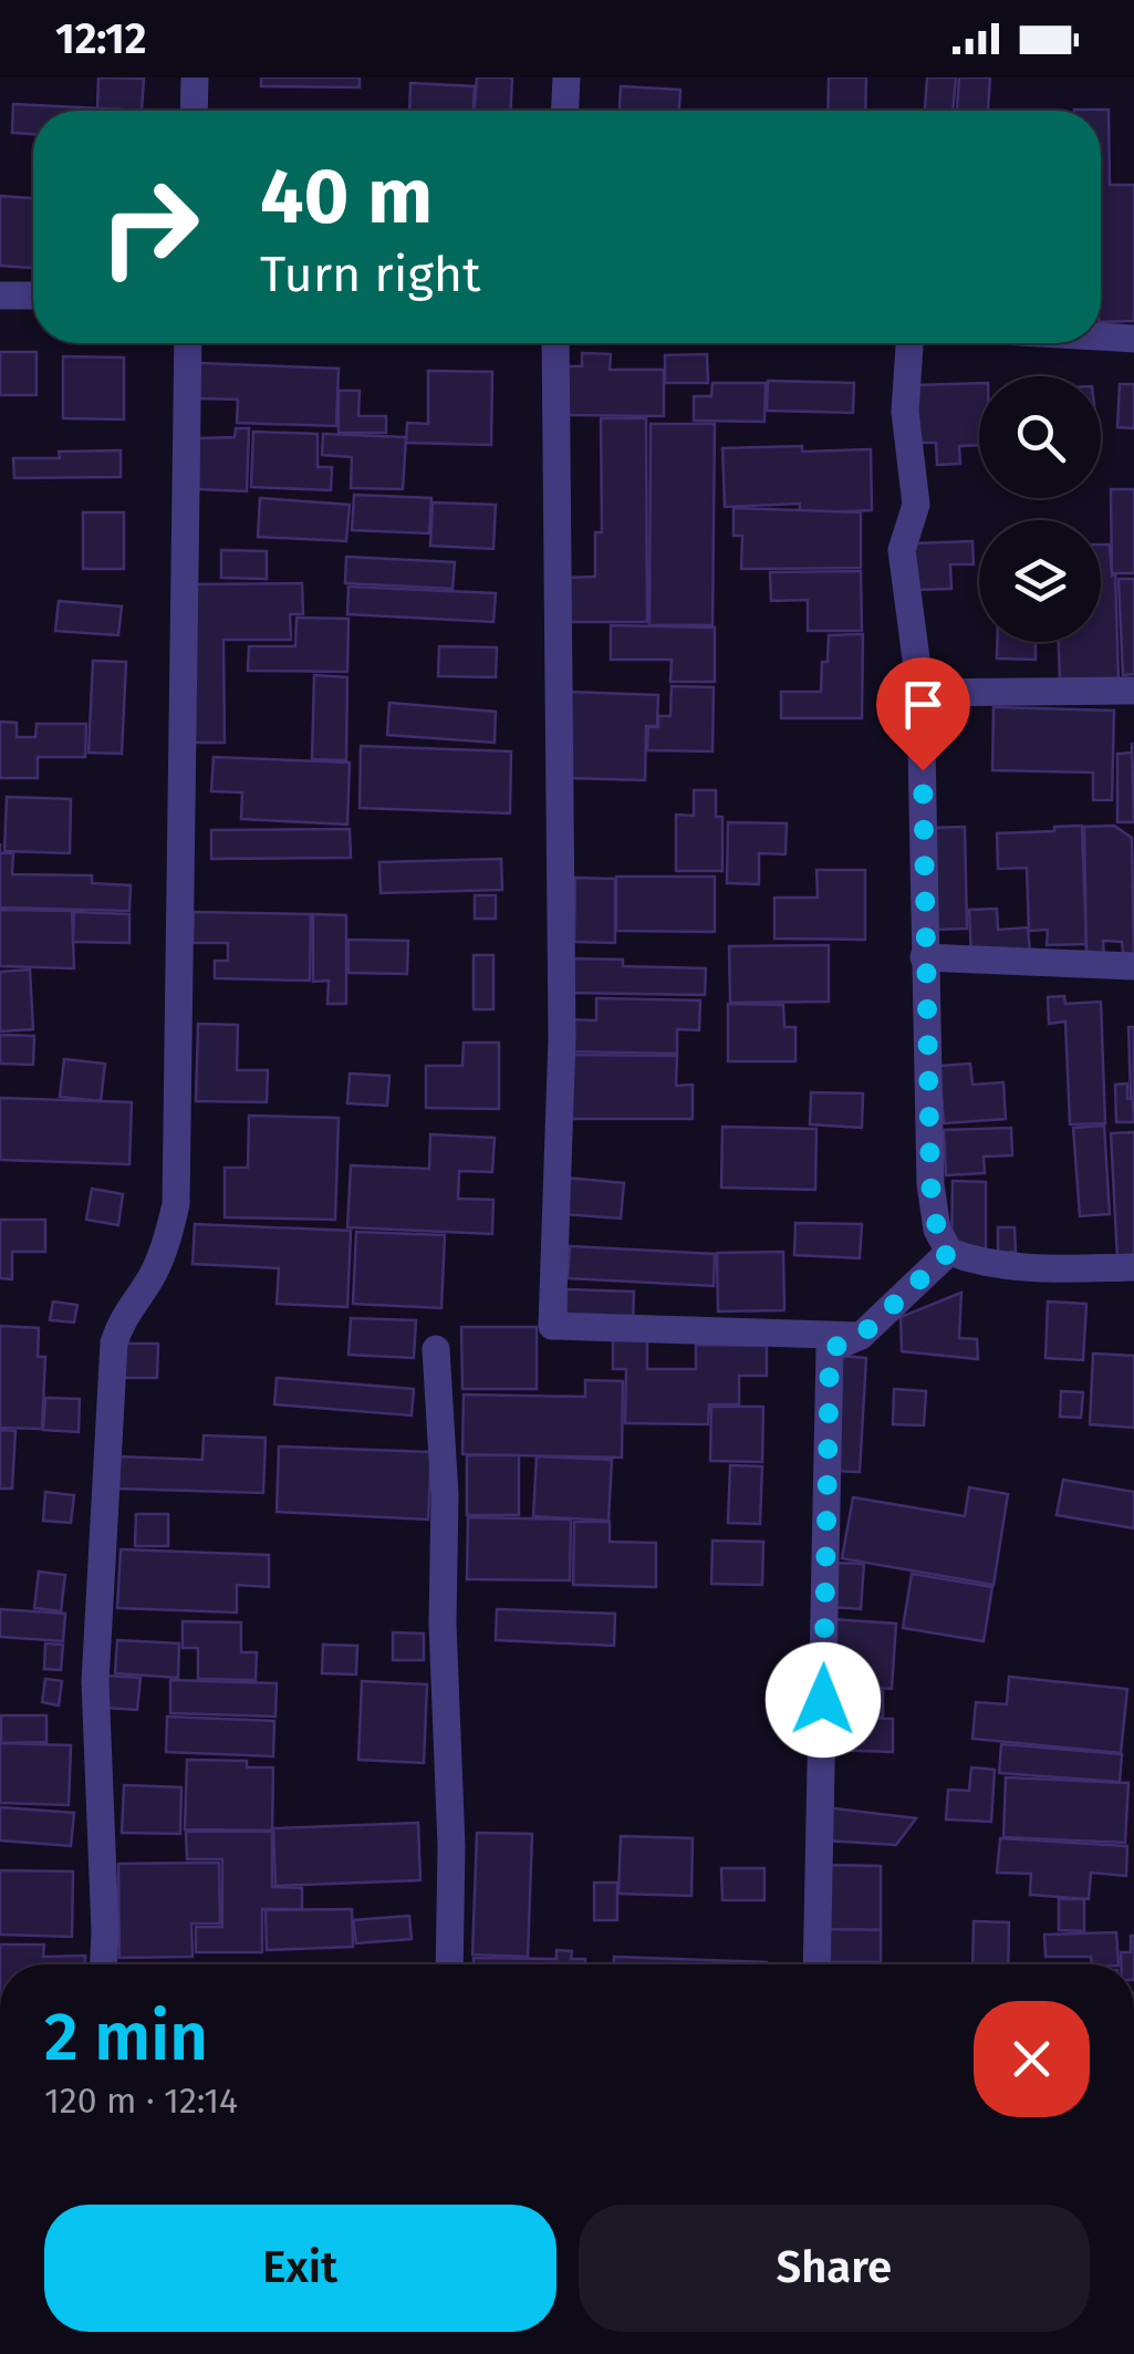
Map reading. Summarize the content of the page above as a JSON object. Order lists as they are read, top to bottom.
{
  "page": {
    "status": "12:12",
    "turn": ["40 m", "Turn right"],
    "heading": ["2 min", "120 m · 12:14"],
    "buttons": ["Exit", "Share"]
  }
}
